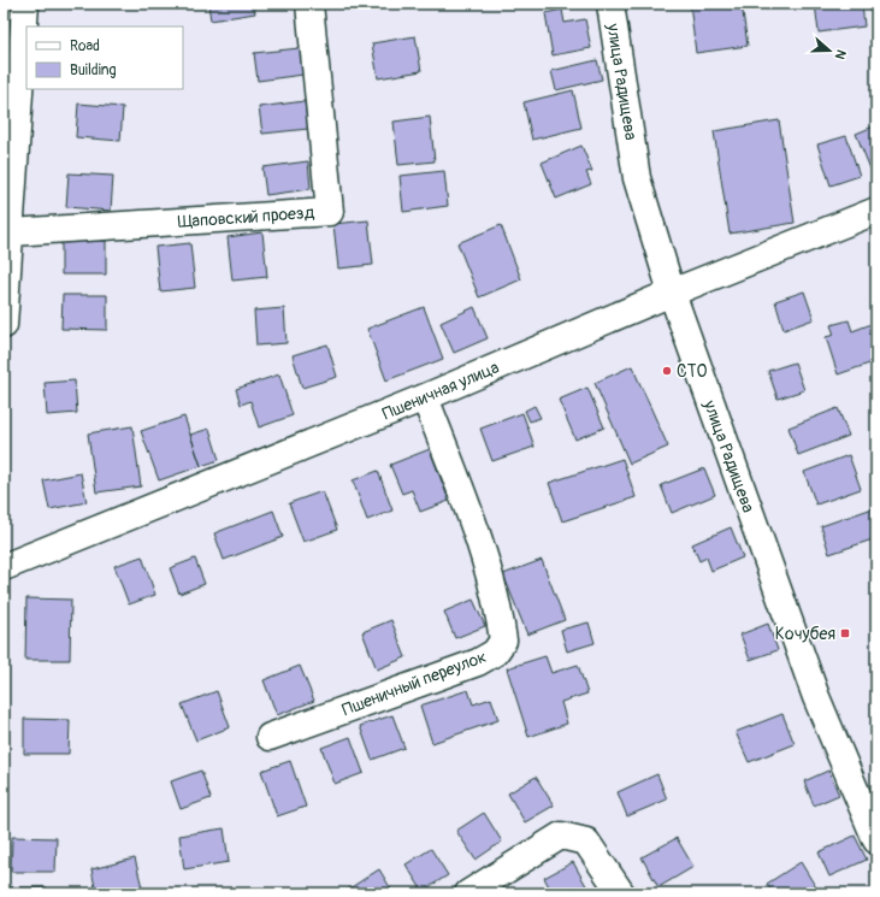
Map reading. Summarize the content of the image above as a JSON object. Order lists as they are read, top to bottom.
{
  "streets": {
    "street": [
      "улица Радищева",
      "Щаповский проезд",
      "Пшеничная улица",
      "Пшеничный переулок"
    ]
  },
  "crossings": [
    ["улица Радищева", "Пшеничная улица"],
    ["Пшеничная улица", "Пшеничный переулок"]
  ],
  "places": {
    "other": ["СТО"],
    "transit": ["Кочубея"]
  },
  "legend": ["Road", "Building"],
  "north": "right"
}
